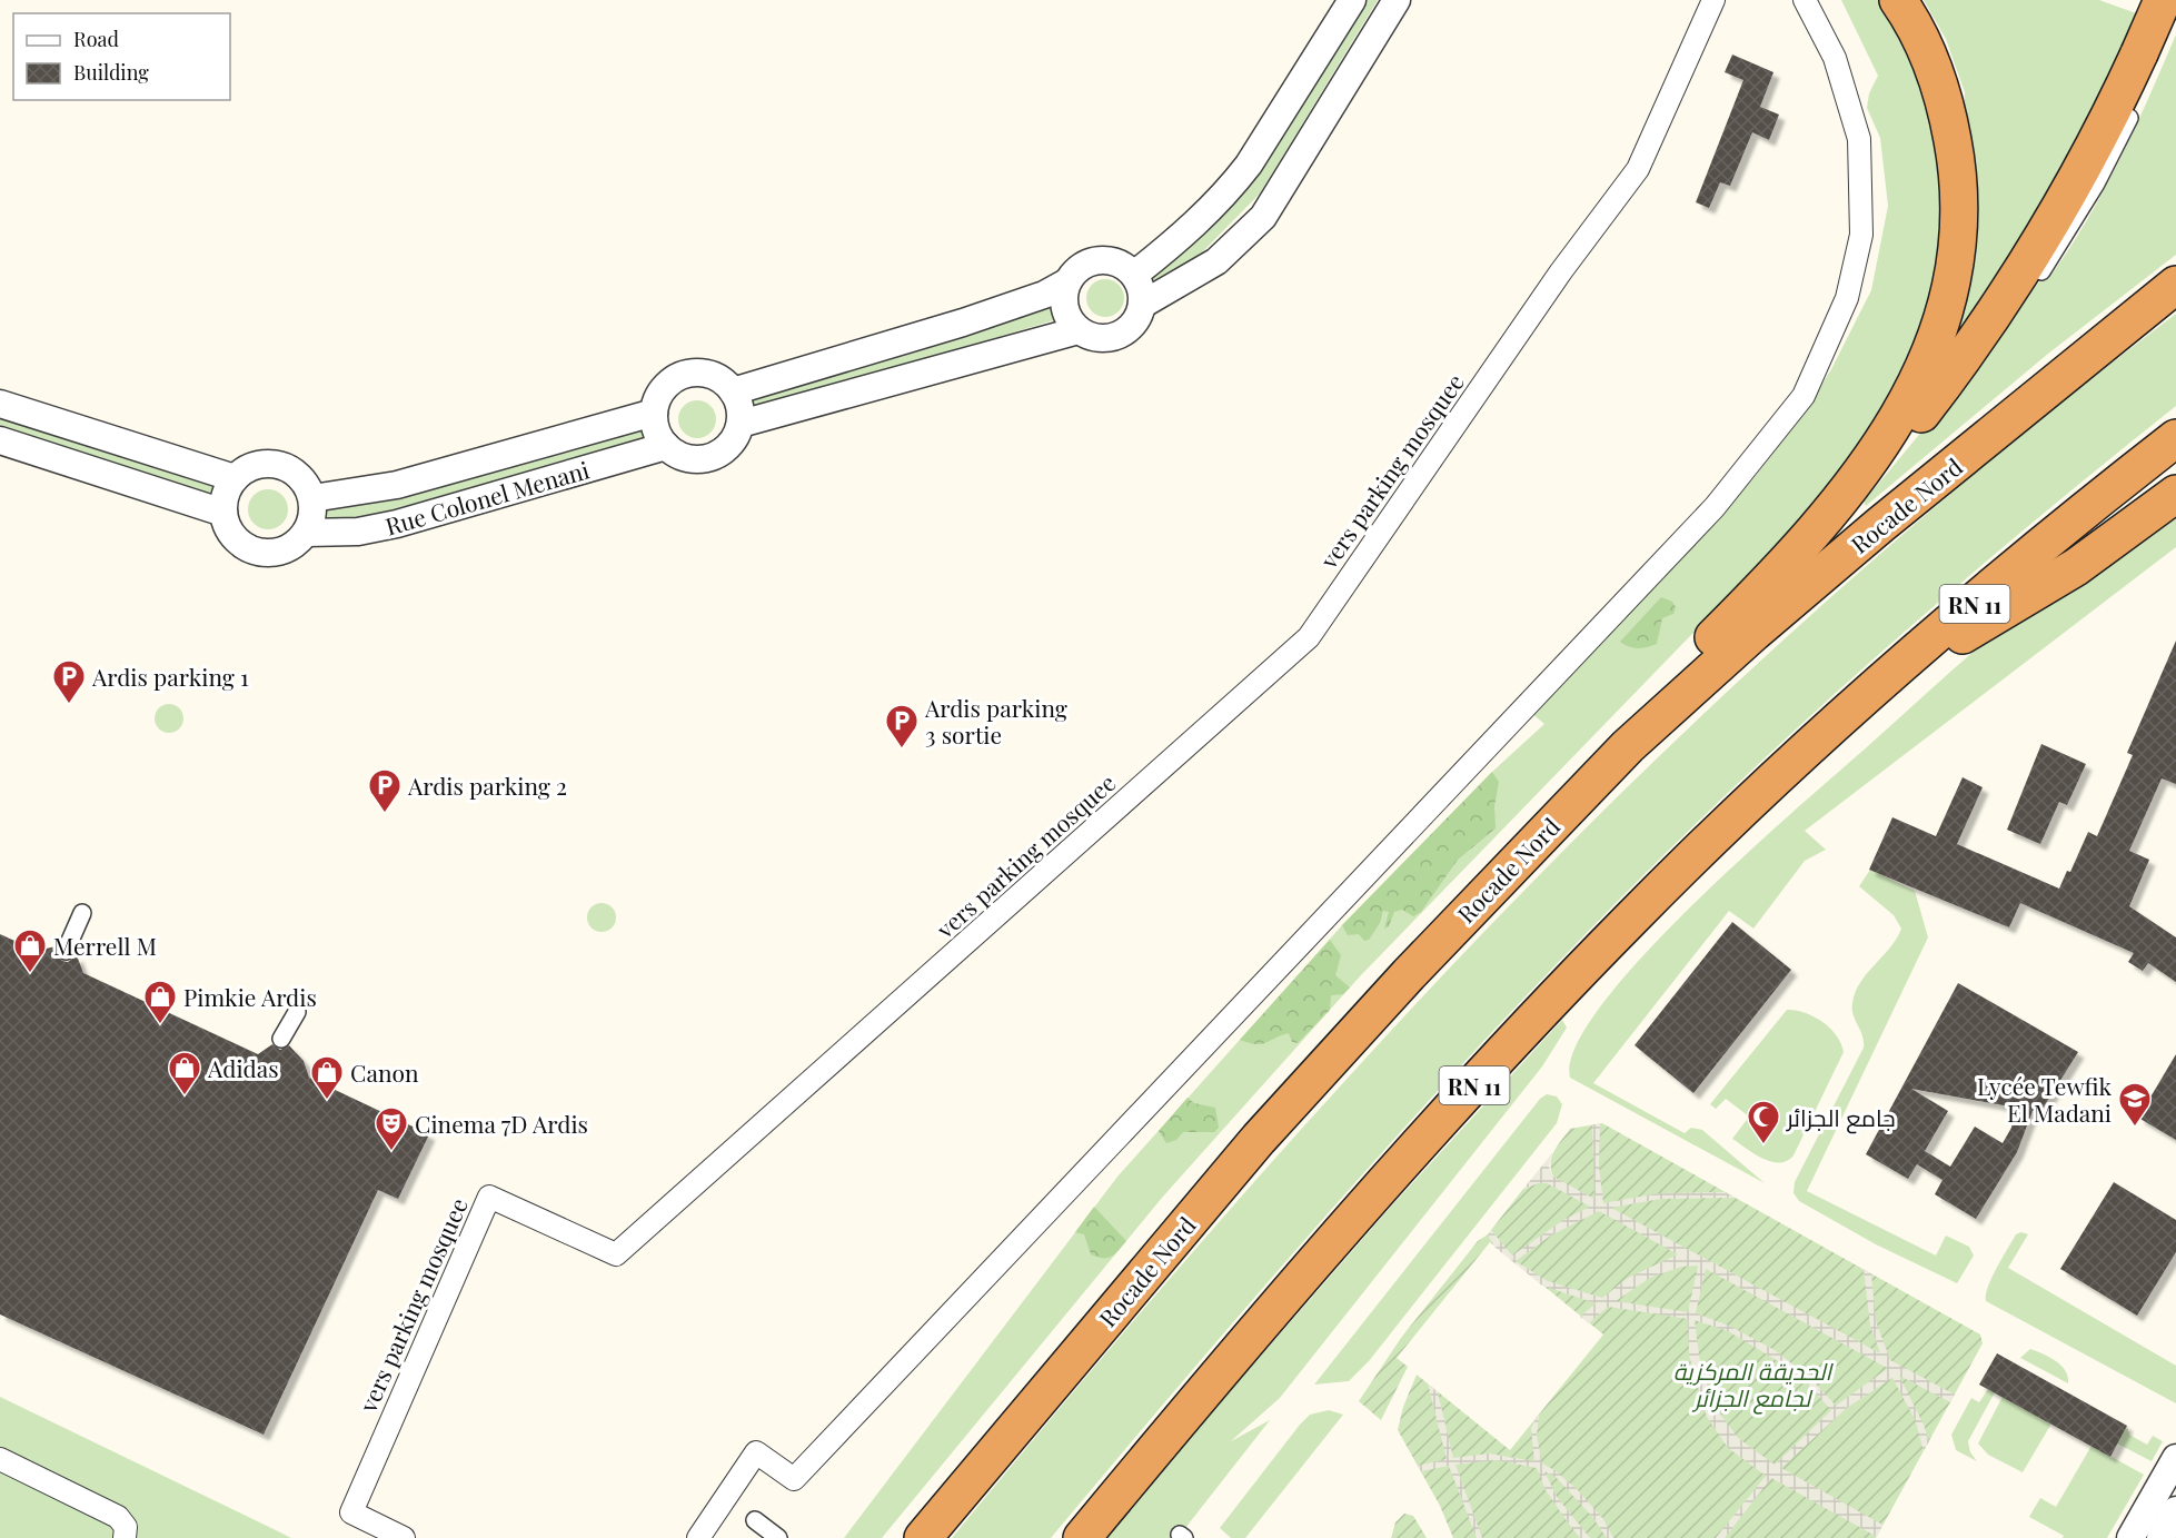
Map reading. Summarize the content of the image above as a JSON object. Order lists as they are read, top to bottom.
{
  "streets": {
    "highway": ["Rocade Nord", "RN 11"],
    "street": ["vers parking mosquee", "Rue Colonel Menani"]
  },
  "parks": ["الحديقة المركزية لجامع الجزائر"],
  "places": {
    "parking": ["Ardis parking 1", "Ardis parking 3 sortie", "Ardis parking 2"],
    "shop": [
      "Merrell M",
      "Pimkie Ardis",
      "Adidas",
      "Canon"
    ],
    "school or university": ["Lycée Tewfik El Madani"],
    "mosque": ["جامع الجزائر"],
    "theatre": ["Cinema 7D Ardis"]
  },
  "legend": ["Road", "Building"]
}
